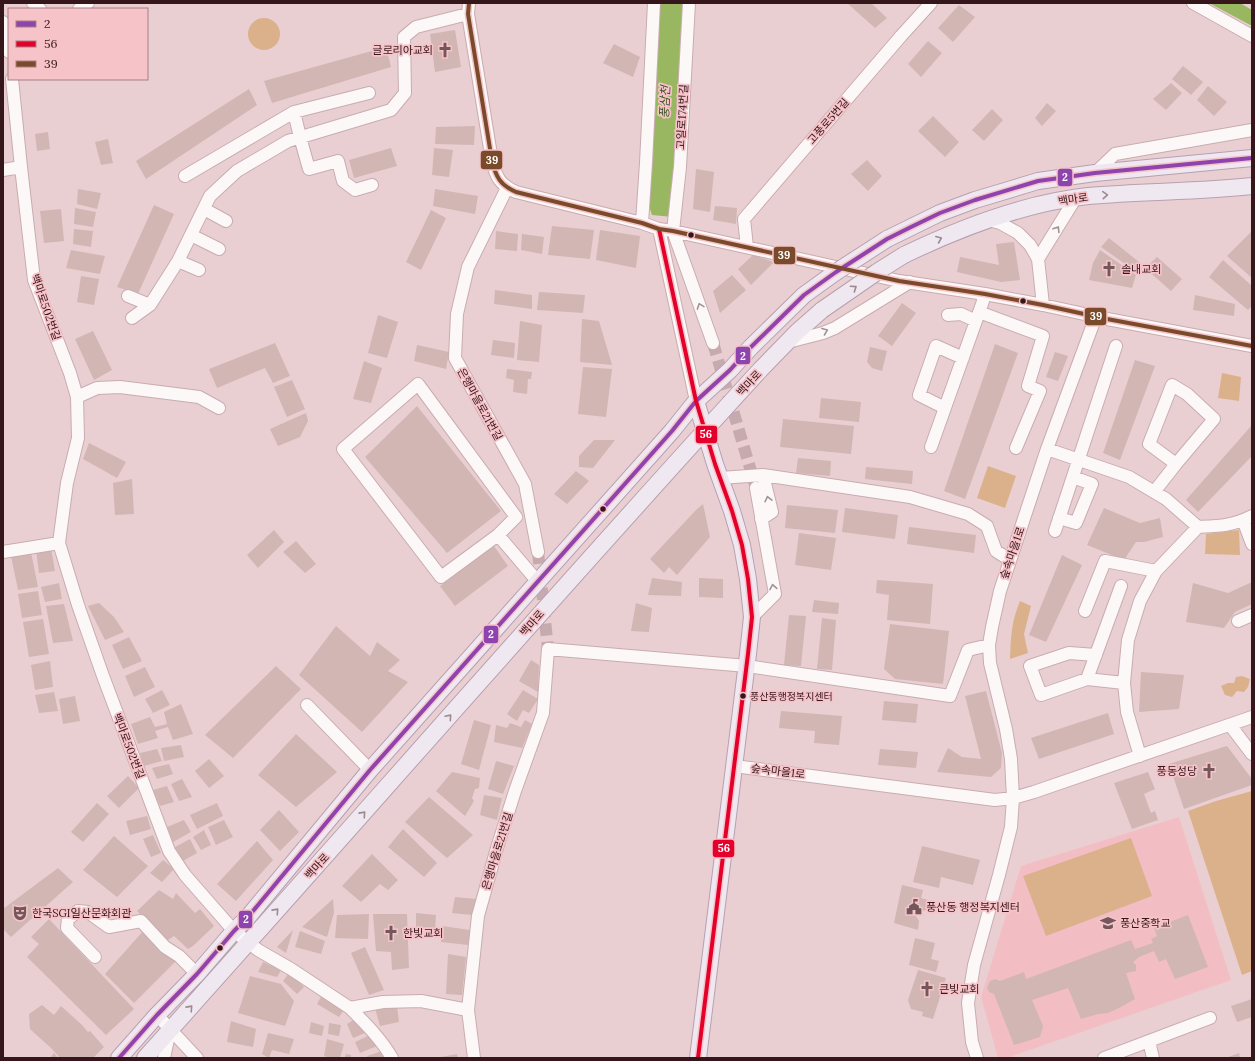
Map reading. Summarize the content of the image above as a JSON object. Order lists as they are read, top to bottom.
{
  "streets": {
    "main road": ["백마로"],
    "street": [
      "고일로174번길",
      "고풍로5번길",
      "백마로502번길",
      "은행마을로21번길",
      "숲속마을1로"
    ]
  },
  "crossings": [
    ["백마로", "백마로502번길"]
  ],
  "water": ["풍삼천"],
  "places": {
    "church": [
      "글로리아교회",
      "솔내교회",
      "풍동성당",
      "한빛교회",
      "큰빛교회"
    ],
    "other": ["풍산동행정복지센터"],
    "public building": ["풍산동 행정복지센터"],
    "theatre": ["한국SGI일산문화회관"],
    "school or university": ["풍산중학교"]
  },
  "lines": ["transit line 39", "transit line 2", "transit line 56"],
  "legend": ["2", "56", "39"]
}
